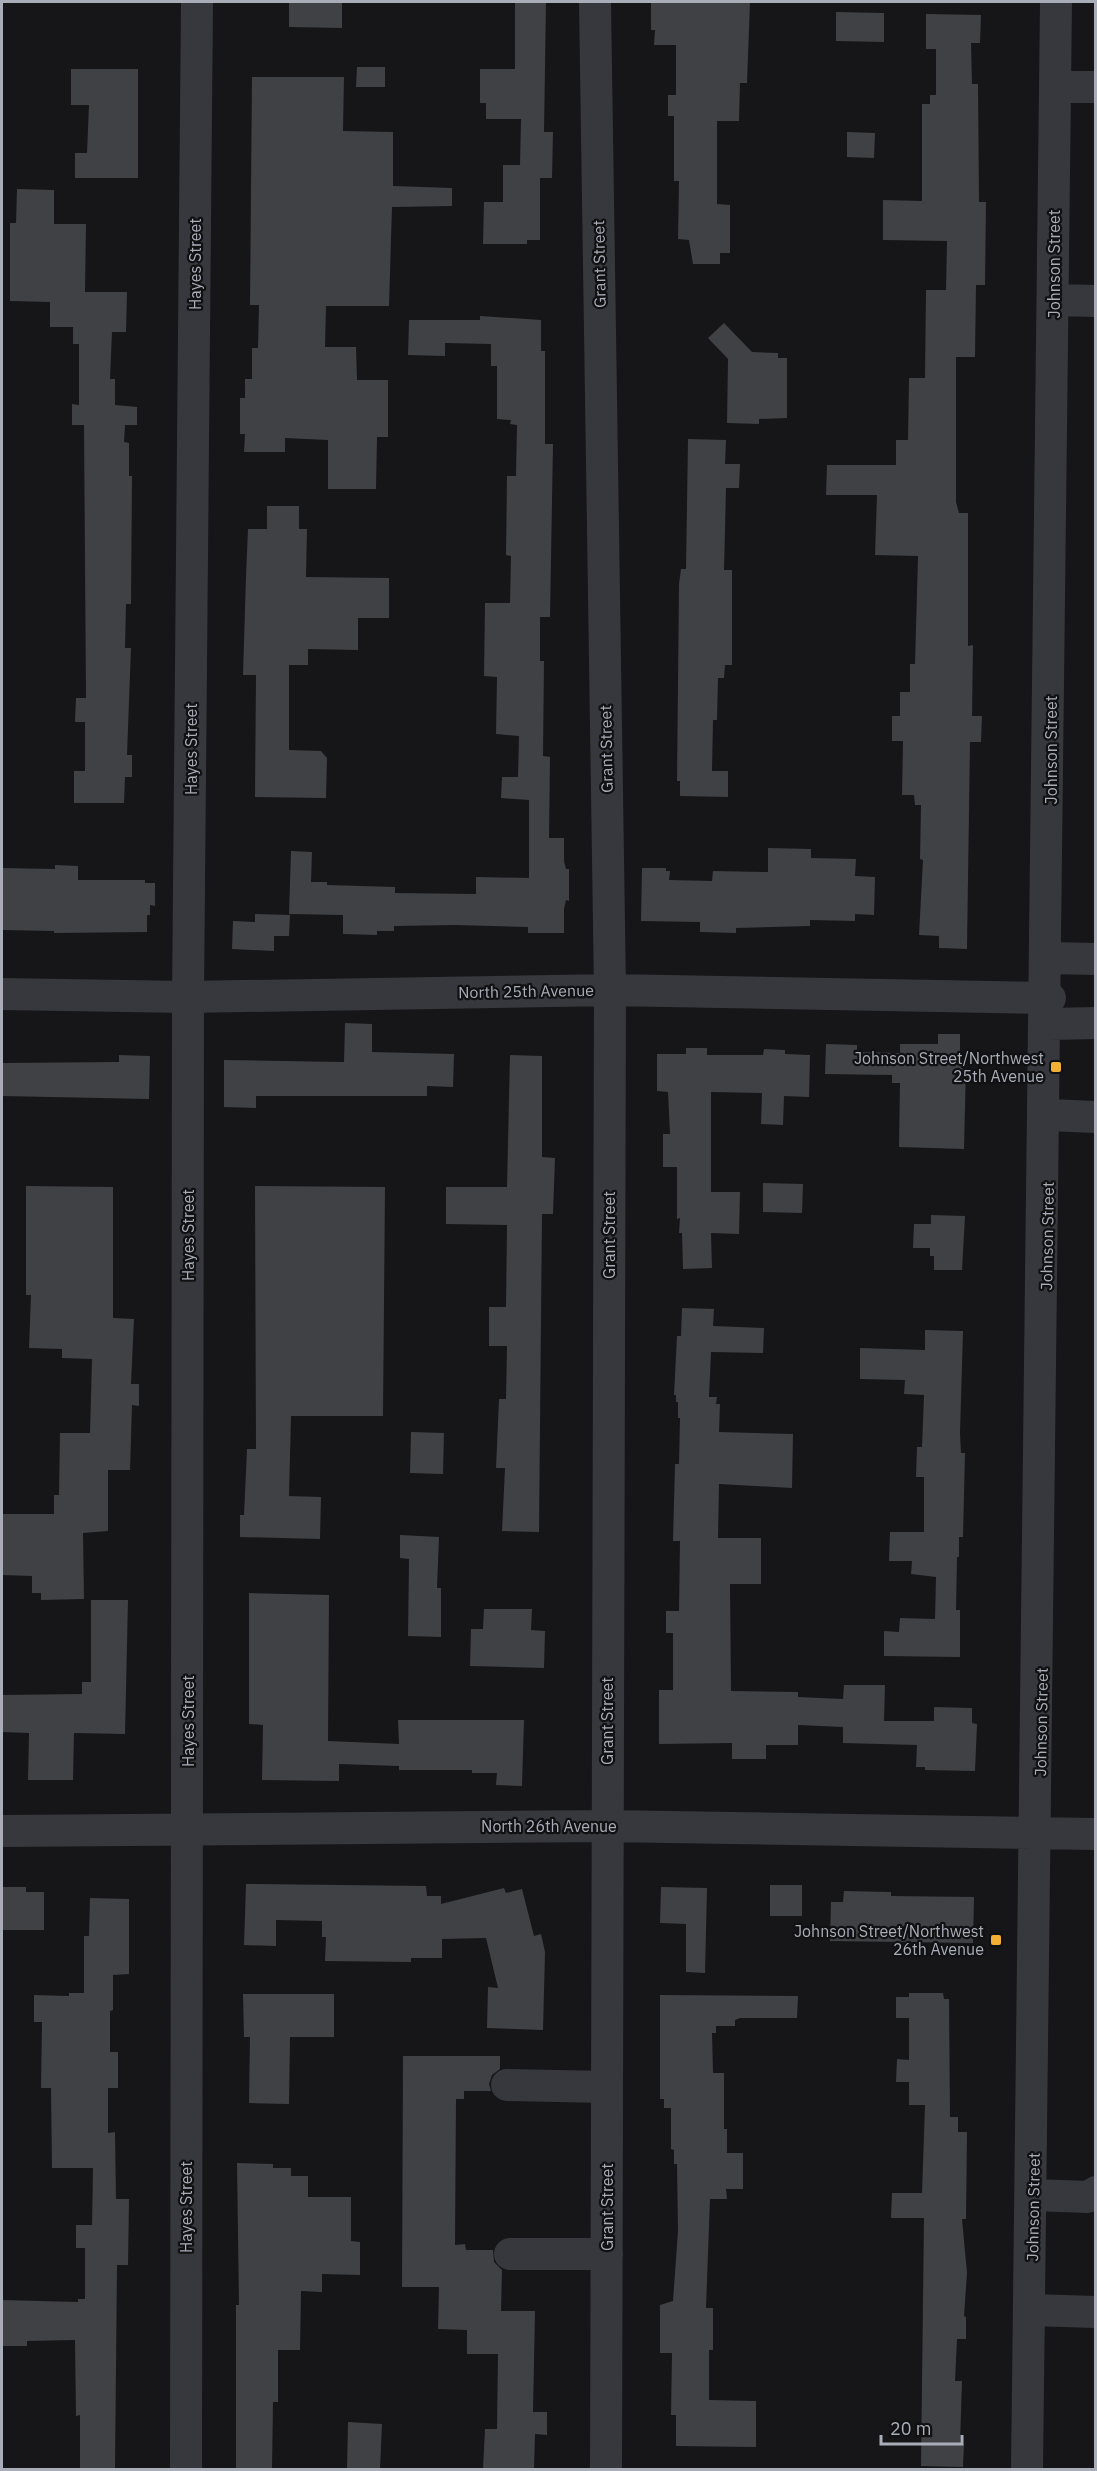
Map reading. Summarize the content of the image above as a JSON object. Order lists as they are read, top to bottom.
{
  "streets": {
    "street": [
      "Hayes Street",
      "Grant Street",
      "Johnson Street",
      "North 25th Avenue",
      "North 26th Avenue"
    ]
  },
  "crossings": [
    ["Hayes Street", "North 25th Avenue"],
    ["Hayes Street", "North 26th Avenue"],
    ["Grant Street", "North 25th Avenue"],
    ["Grant Street", "North 26th Avenue"],
    ["Johnson Street", "North 25th Avenue"],
    ["Johnson Street", "North 26th Avenue"]
  ],
  "places": {
    "transit": ["Johnson Street/Northwest 25th Avenue", "Johnson Street/Northwest 26th Avenue"]
  },
  "scale_bar": "20 m"
}
